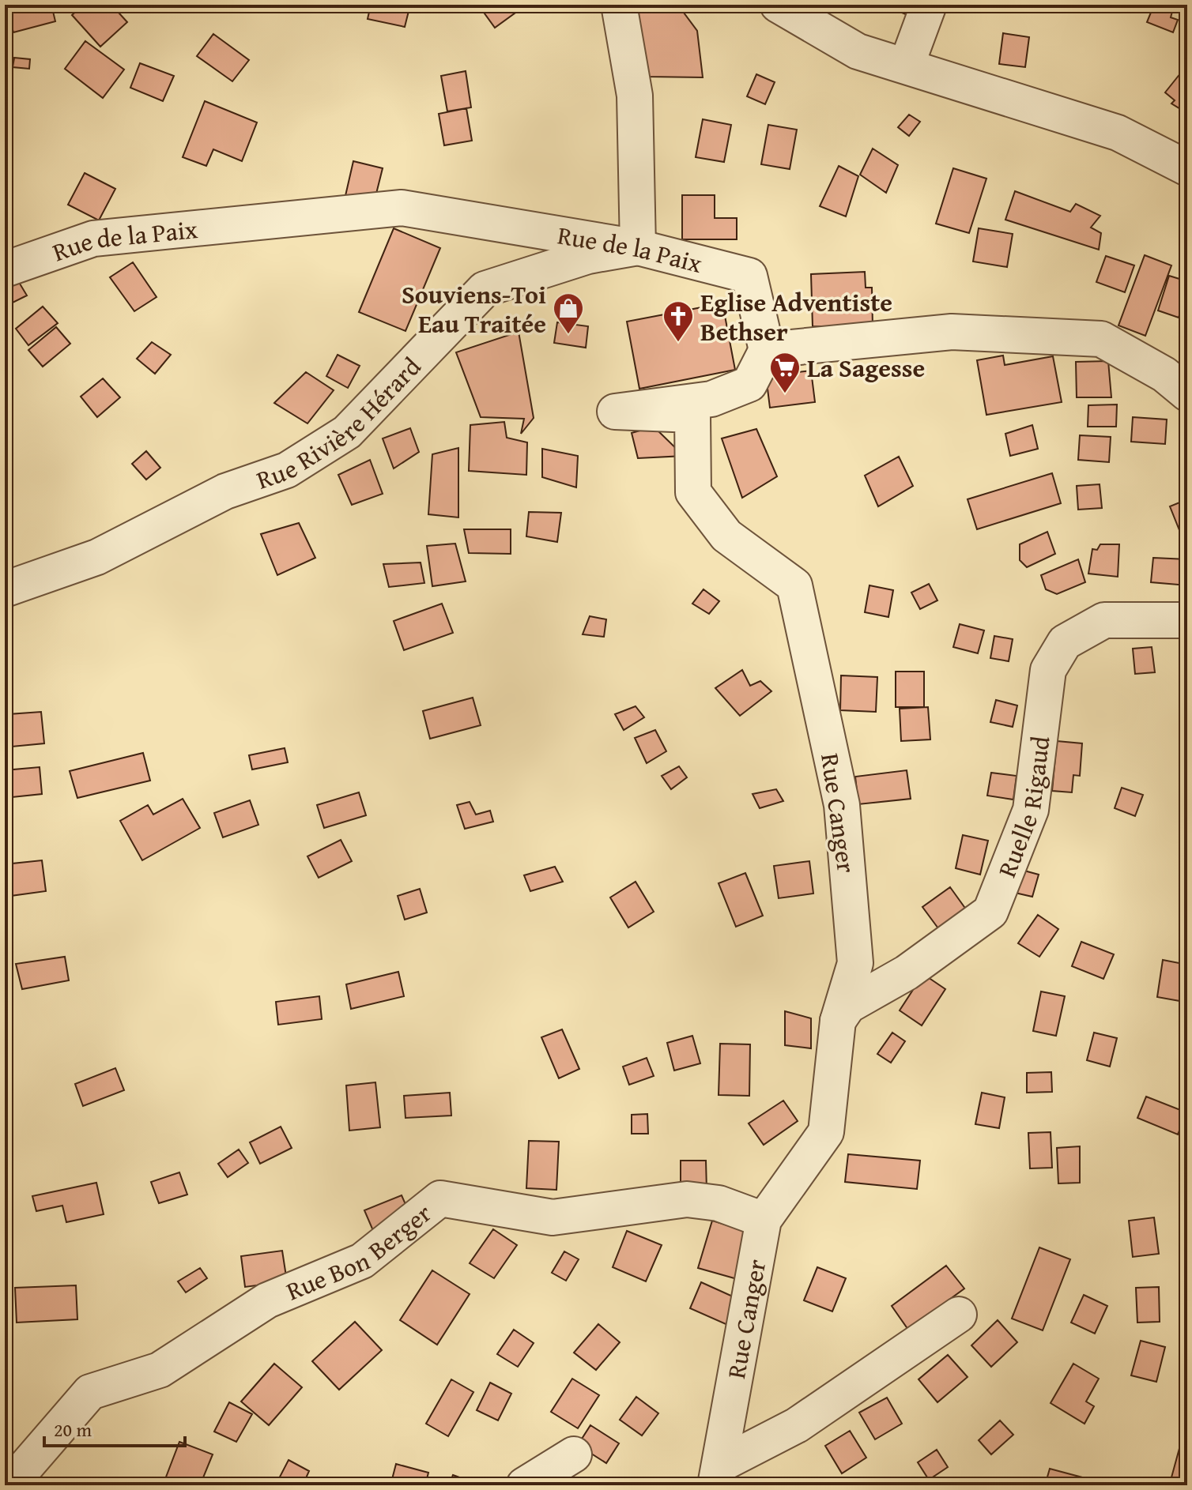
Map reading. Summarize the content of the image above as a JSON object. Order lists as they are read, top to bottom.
{
  "streets": {
    "street": [
      "Rue de la Paix",
      "Rue Rivière Hérard",
      "Ruelle Rigaud",
      "Rue Canger",
      "Rue Bon Berger"
    ]
  },
  "crossings": [
    ["Rue de la Paix", "Rue Rivière Hérard"],
    ["Rue de la Paix", "Rue Canger"],
    ["Ruelle Rigaud", "Rue Canger"],
    ["Rue Canger", "Rue Bon Berger"]
  ],
  "places": {
    "shop": ["Souviens-Toi Eau Traitée"],
    "church": ["Eglise Adventiste Bethser"],
    "supermarket": ["La Sagesse"]
  },
  "scale_bar": "20 m"
}
